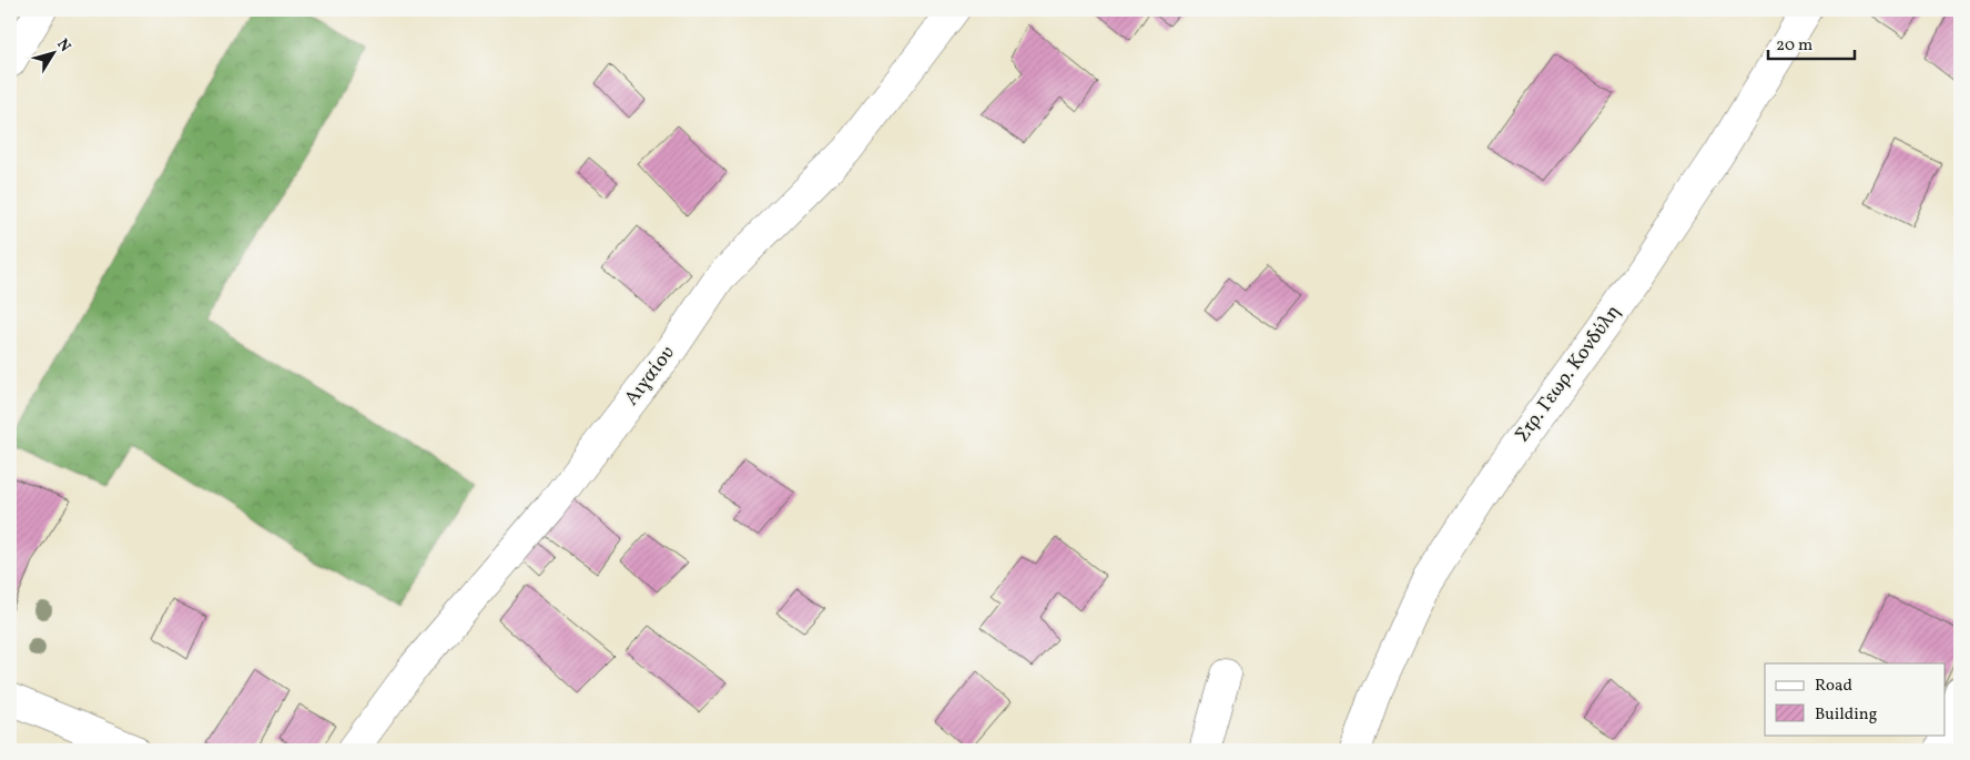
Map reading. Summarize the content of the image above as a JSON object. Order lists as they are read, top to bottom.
{
  "streets": {
    "street": ["Στρ. Γεωρ. Κονδύλη", "Αιγαίου"]
  },
  "legend": ["Road", "Building"],
  "scale_bar": "20 m",
  "north": "top right"
}
